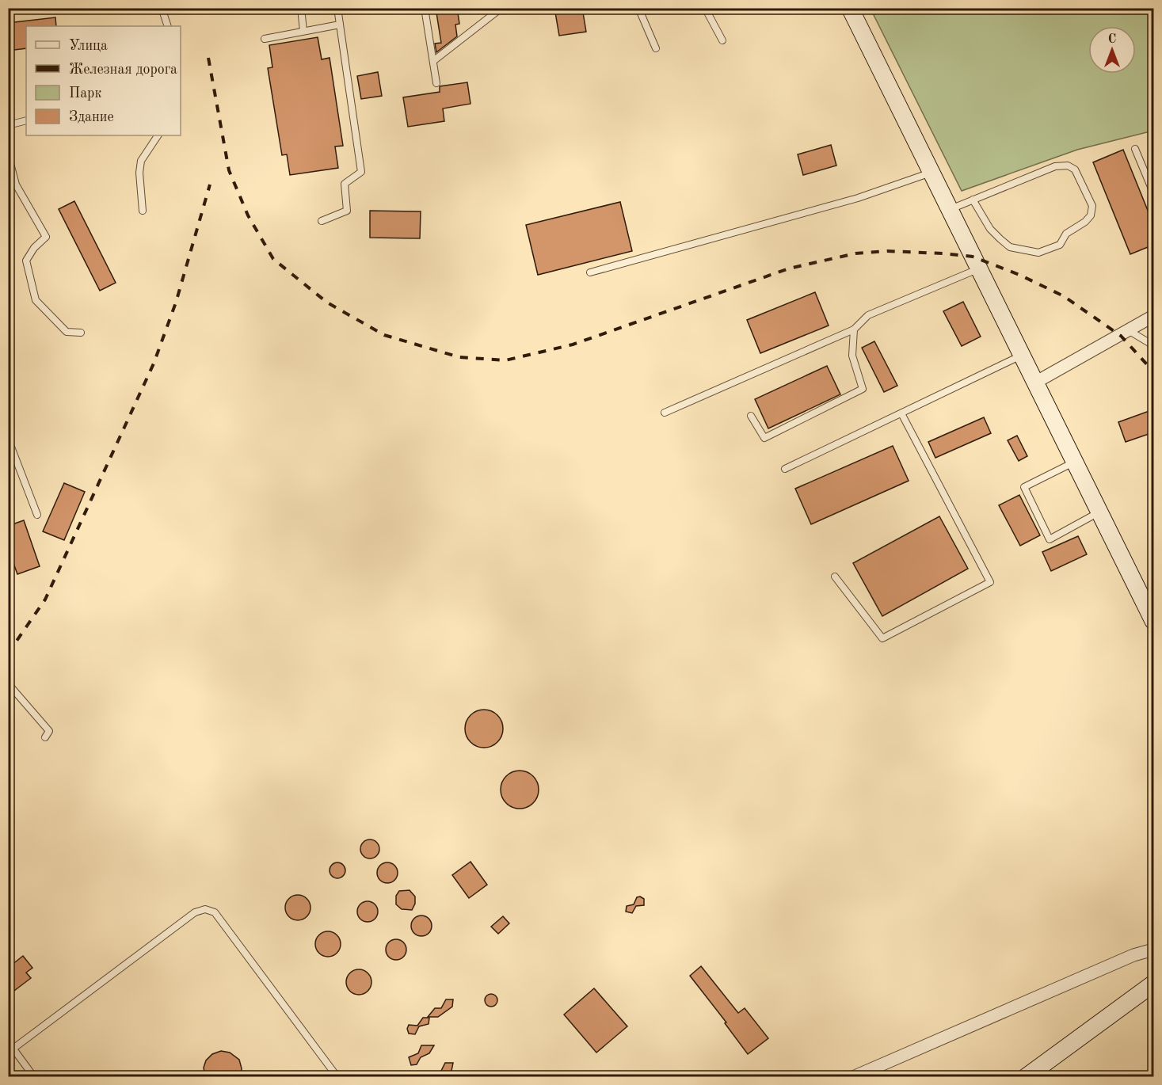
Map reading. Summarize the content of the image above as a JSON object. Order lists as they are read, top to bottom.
{
  "legend": [
    "Улица",
    "Железная дорога",
    "Парк",
    "Здание"
  ],
  "north": "top"
}
